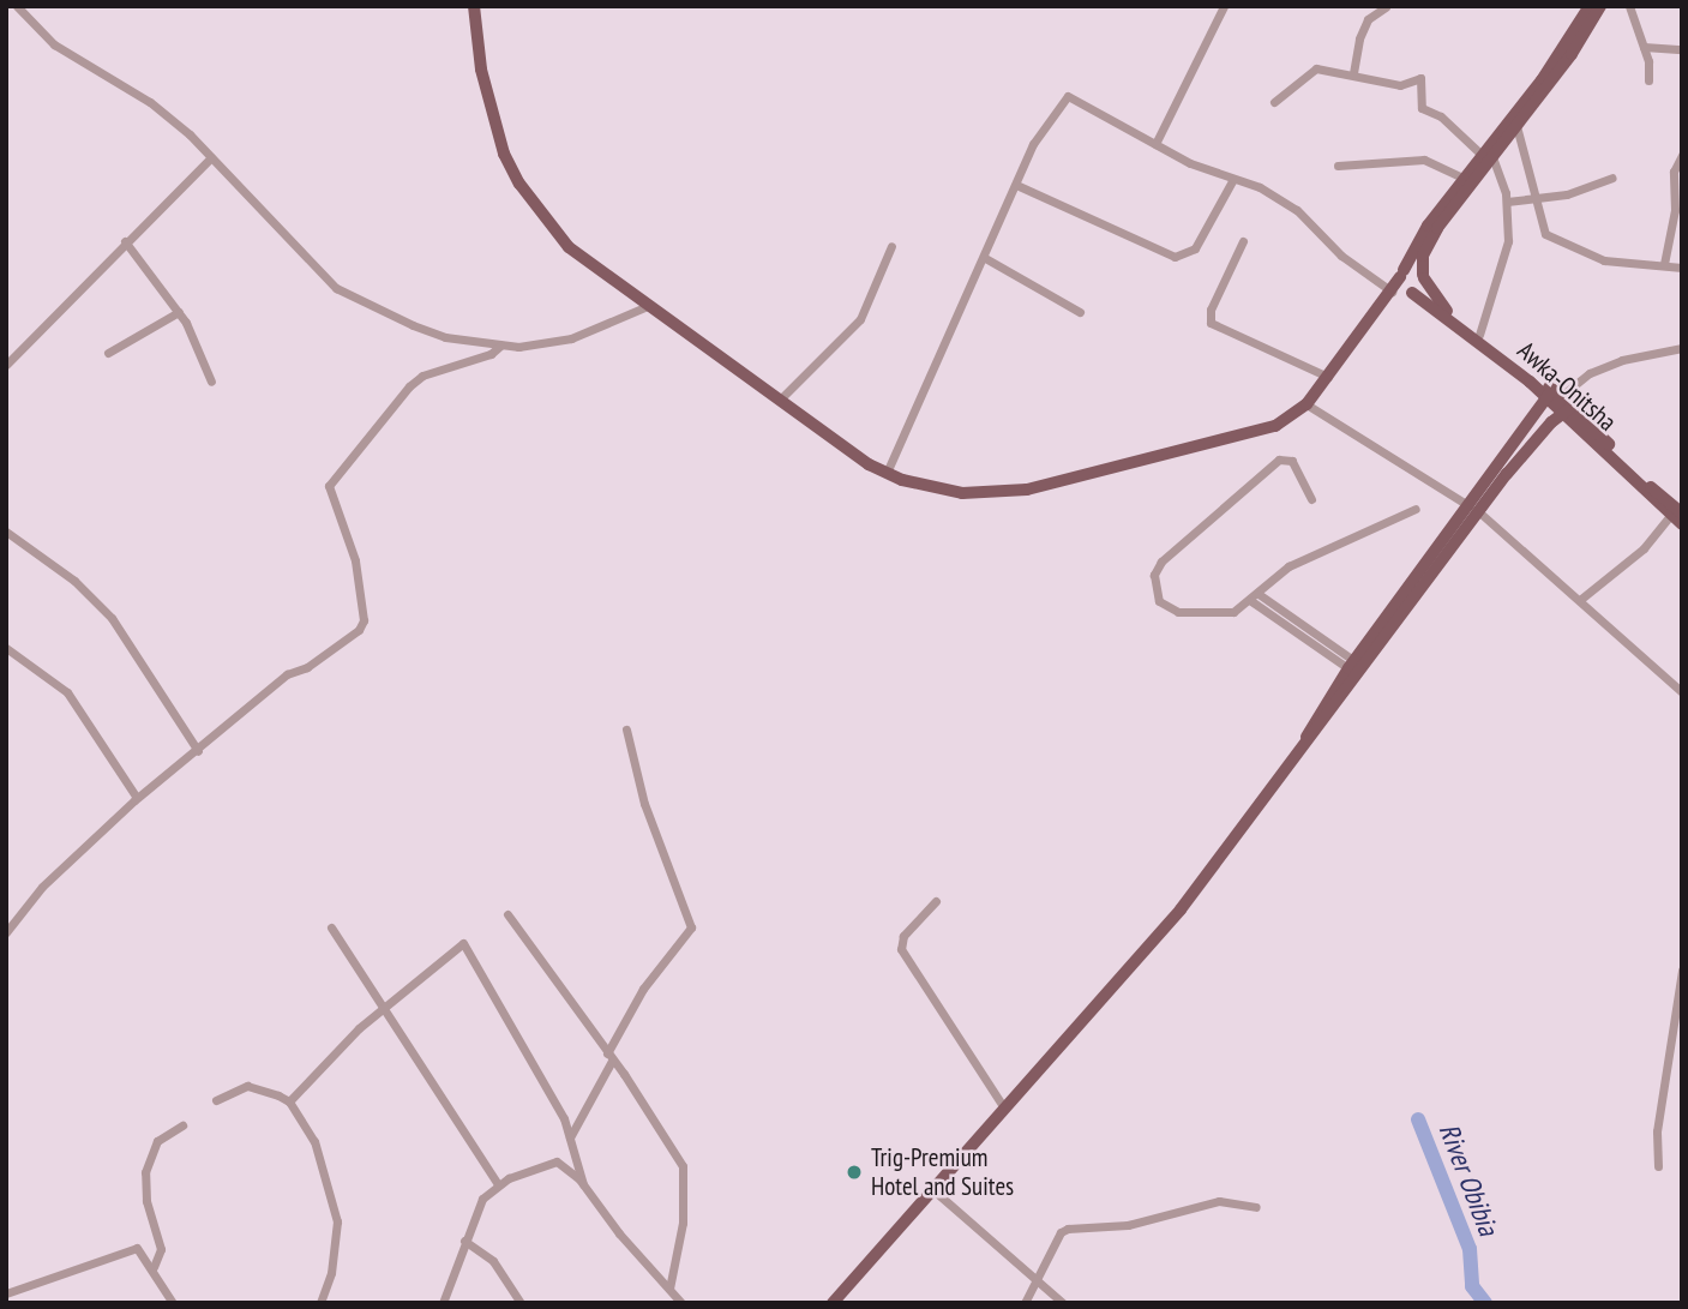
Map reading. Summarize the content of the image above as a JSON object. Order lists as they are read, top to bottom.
{
  "streets": {
    "main road": ["Awka-Onitsha"]
  },
  "water": ["River Obibia"],
  "places": ["Trig-Premium Hotel and Suites"]
}
